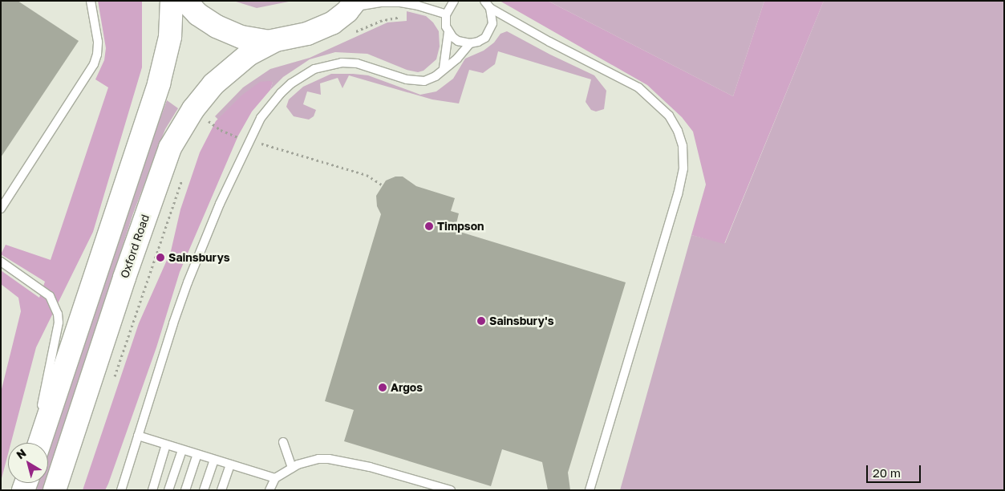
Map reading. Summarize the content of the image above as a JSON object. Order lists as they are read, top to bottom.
{
  "streets": {
    "highway": ["Oxford Road"]
  },
  "places": [
    "Timpson",
    "Sainsburys",
    "Sainsbury's",
    "Argos"
  ],
  "scale_bar": "20 m",
  "north": "top left"
}
